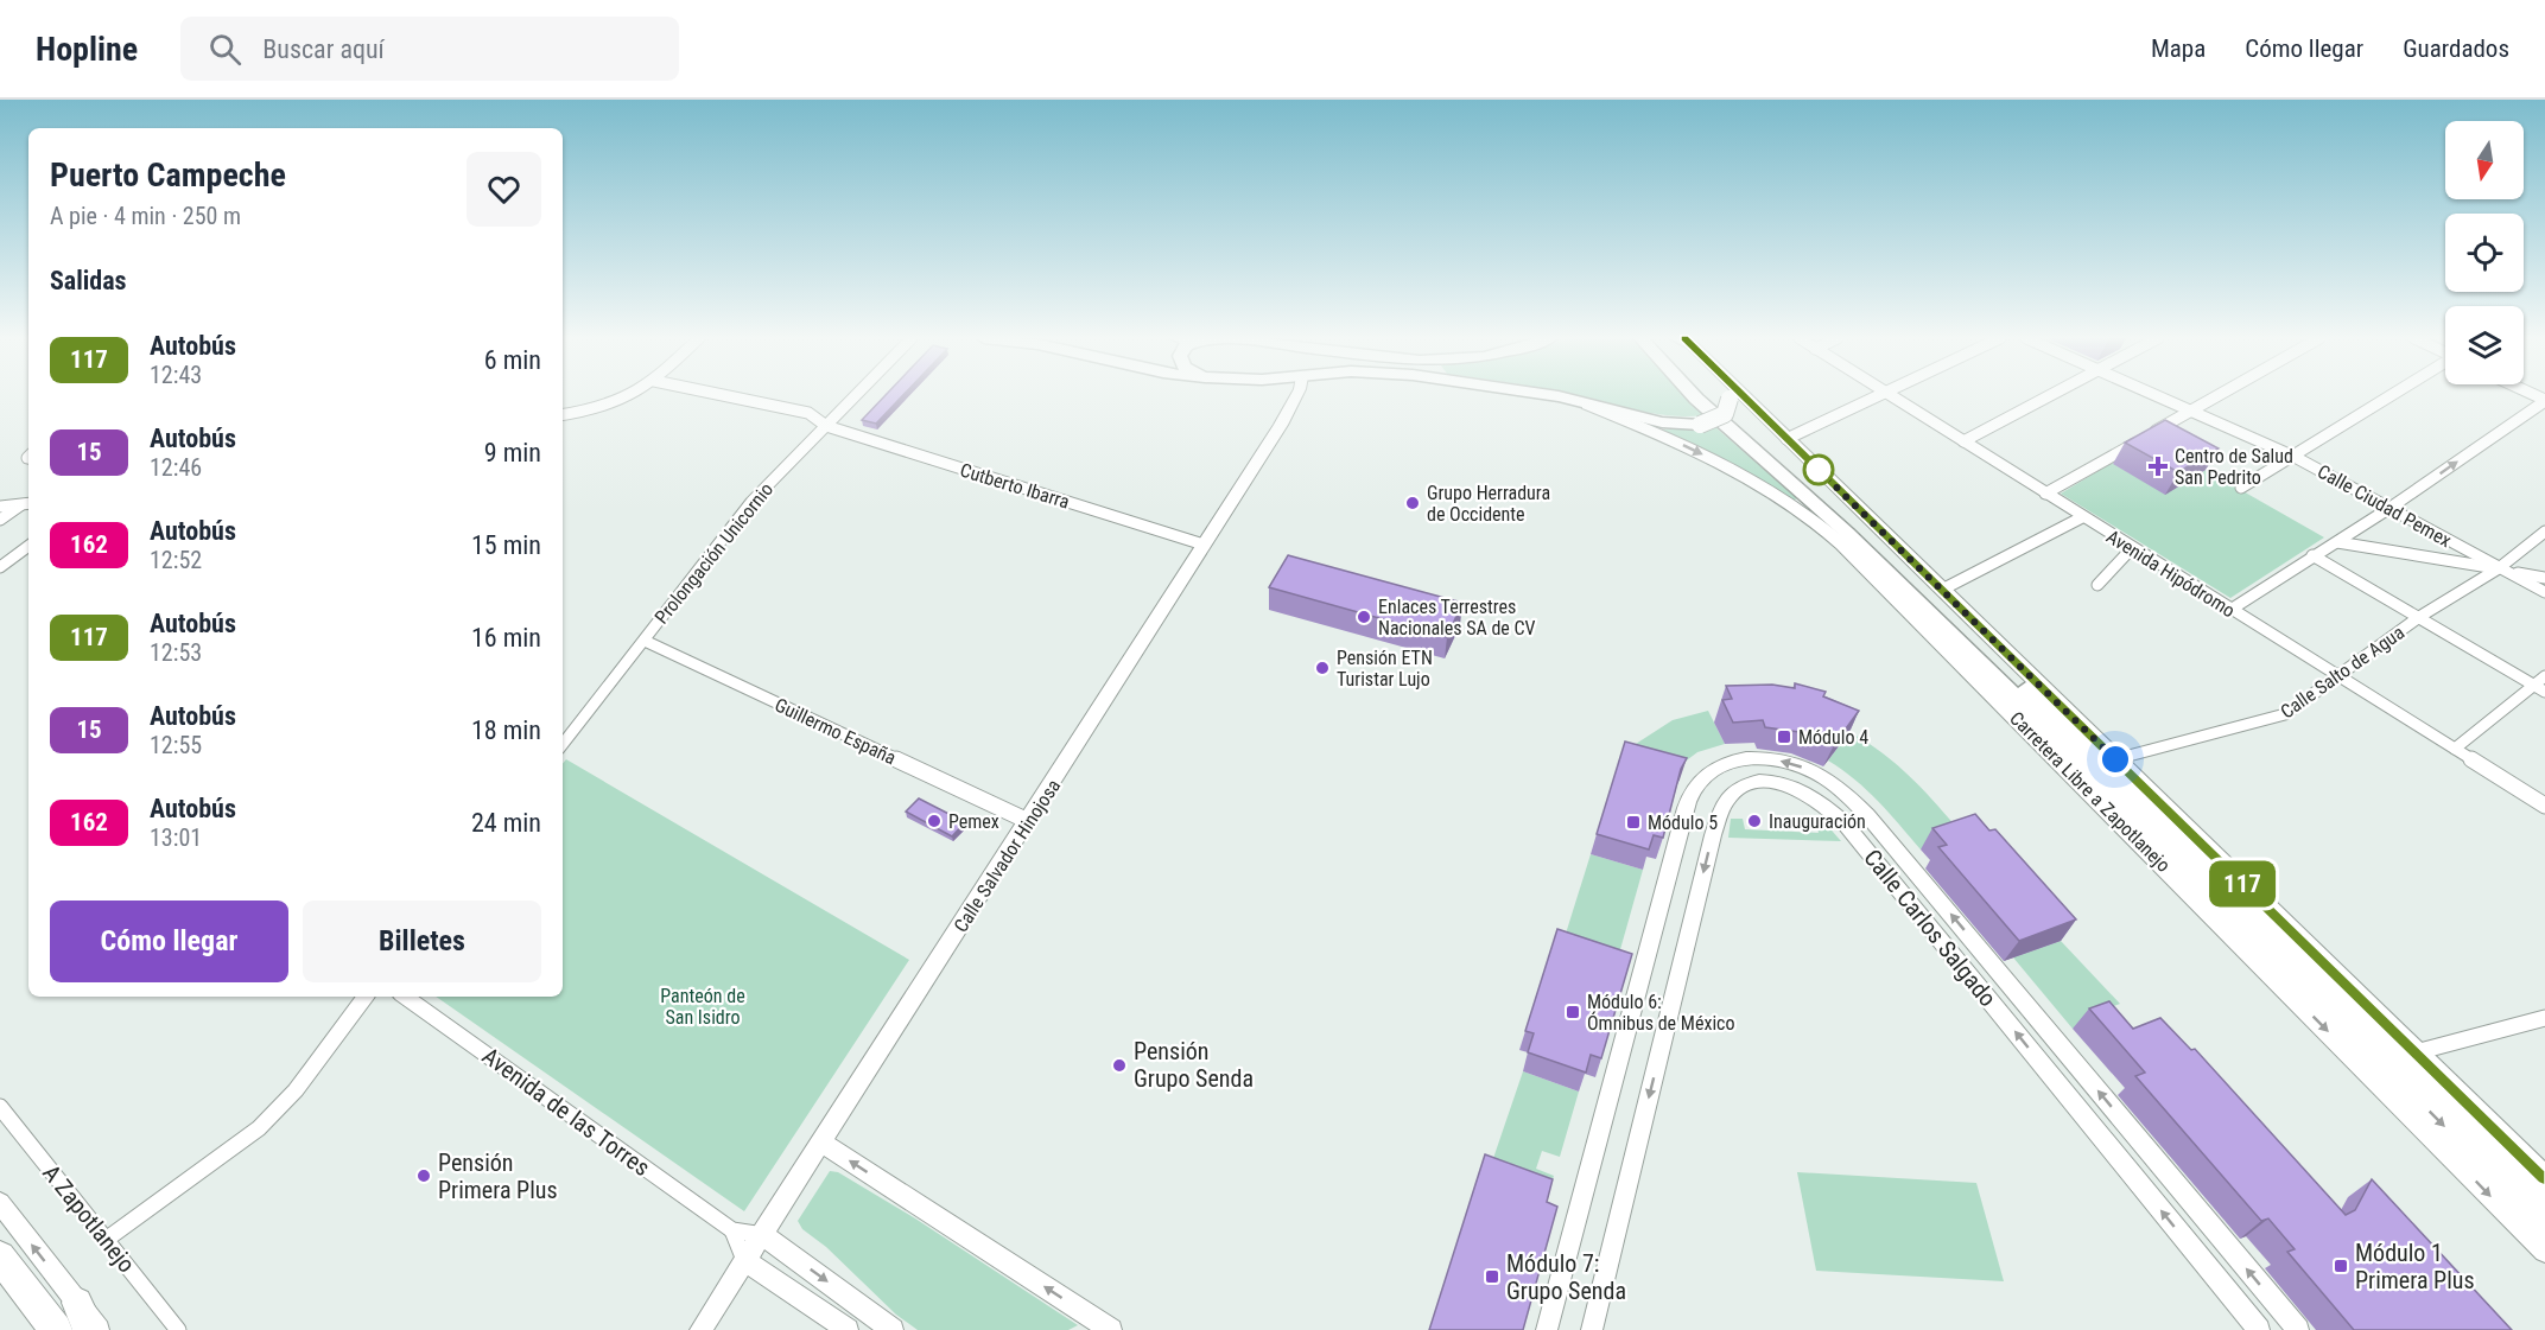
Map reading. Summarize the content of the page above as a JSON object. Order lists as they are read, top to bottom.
{
  "streets": {
    "main road": ["Carretera Libre a Zapotlanejo"],
    "street": [
      "Cutberto Ibarra",
      "Calle Ciudad Pemex",
      "Prolongación Unicornio",
      "Avenida Hipódromo",
      "Calle Salto de Agua",
      "Guillermo España",
      "Calle Salvador Hinojosa",
      "Calle Carlos Salgado",
      "Avenida de las Torres",
      "A Zapotlanejo"
    ]
  },
  "crossings": [
    ["Cutberto Ibarra", "Prolongación Unicornio"],
    ["Cutberto Ibarra", "Calle Salvador Hinojosa"],
    ["Calle Ciudad Pemex", "Calle Salto de Agua"],
    ["Prolongación Unicornio", "Guillermo España"],
    ["Avenida Hipódromo", "Calle Salto de Agua"],
    ["Calle Salto de Agua", "Carretera Libre a Zapotlanejo"],
    ["Guillermo España", "Calle Salvador Hinojosa"],
    ["Calle Salvador Hinojosa", "Avenida de las Torres"]
  ],
  "parks": ["Panteón de San Isidro"],
  "places": {
    "health": ["Centro de Salud San Pedrito"],
    "other": [
      "Grupo Herradura de Occidente",
      "Enlaces Terrestres Nacionales SA de CV",
      "Pensión ETN Turistar Lujo",
      "Pemex",
      "Inauguración",
      "Pensión Grupo Senda",
      "Pensión Primera Plus"
    ],
    "transit": [
      "Módulo 4",
      "Módulo 5",
      "Módulo 6: Ómnibus de México",
      "Módulo 1 Primera Plus",
      "Módulo 7: Grupo Senda"
    ]
  },
  "lines": ["bus line 117"],
  "north": "bottom",
  "page": {
    "header": "Hopline",
    "search": "Buscar aquí",
    "nav": ["Mapa", "Cómo llegar", "Guardados"],
    "on_map": "117",
    "heading": [
      ["Puerto Campeche", "A pie · 4 min · 250 m"],
      "Salidas"
    ],
    "list": [
      {
        "mark": "117",
        "name": "Autobús",
        "note": "12:43",
        "value": "6 min"
      },
      {
        "mark": "15",
        "name": "Autobús",
        "note": "12:46",
        "value": "9 min"
      },
      {
        "mark": "162",
        "name": "Autobús",
        "note": "12:52",
        "value": "15 min"
      },
      {
        "mark": "117",
        "name": "Autobús",
        "note": "12:53",
        "value": "16 min"
      },
      {
        "mark": "15",
        "name": "Autobús",
        "note": "12:55",
        "value": "18 min"
      },
      {
        "mark": "162",
        "name": "Autobús",
        "note": "13:01",
        "value": "24 min"
      }
    ],
    "buttons": ["Cómo llegar", "Billetes"]
  }
}
